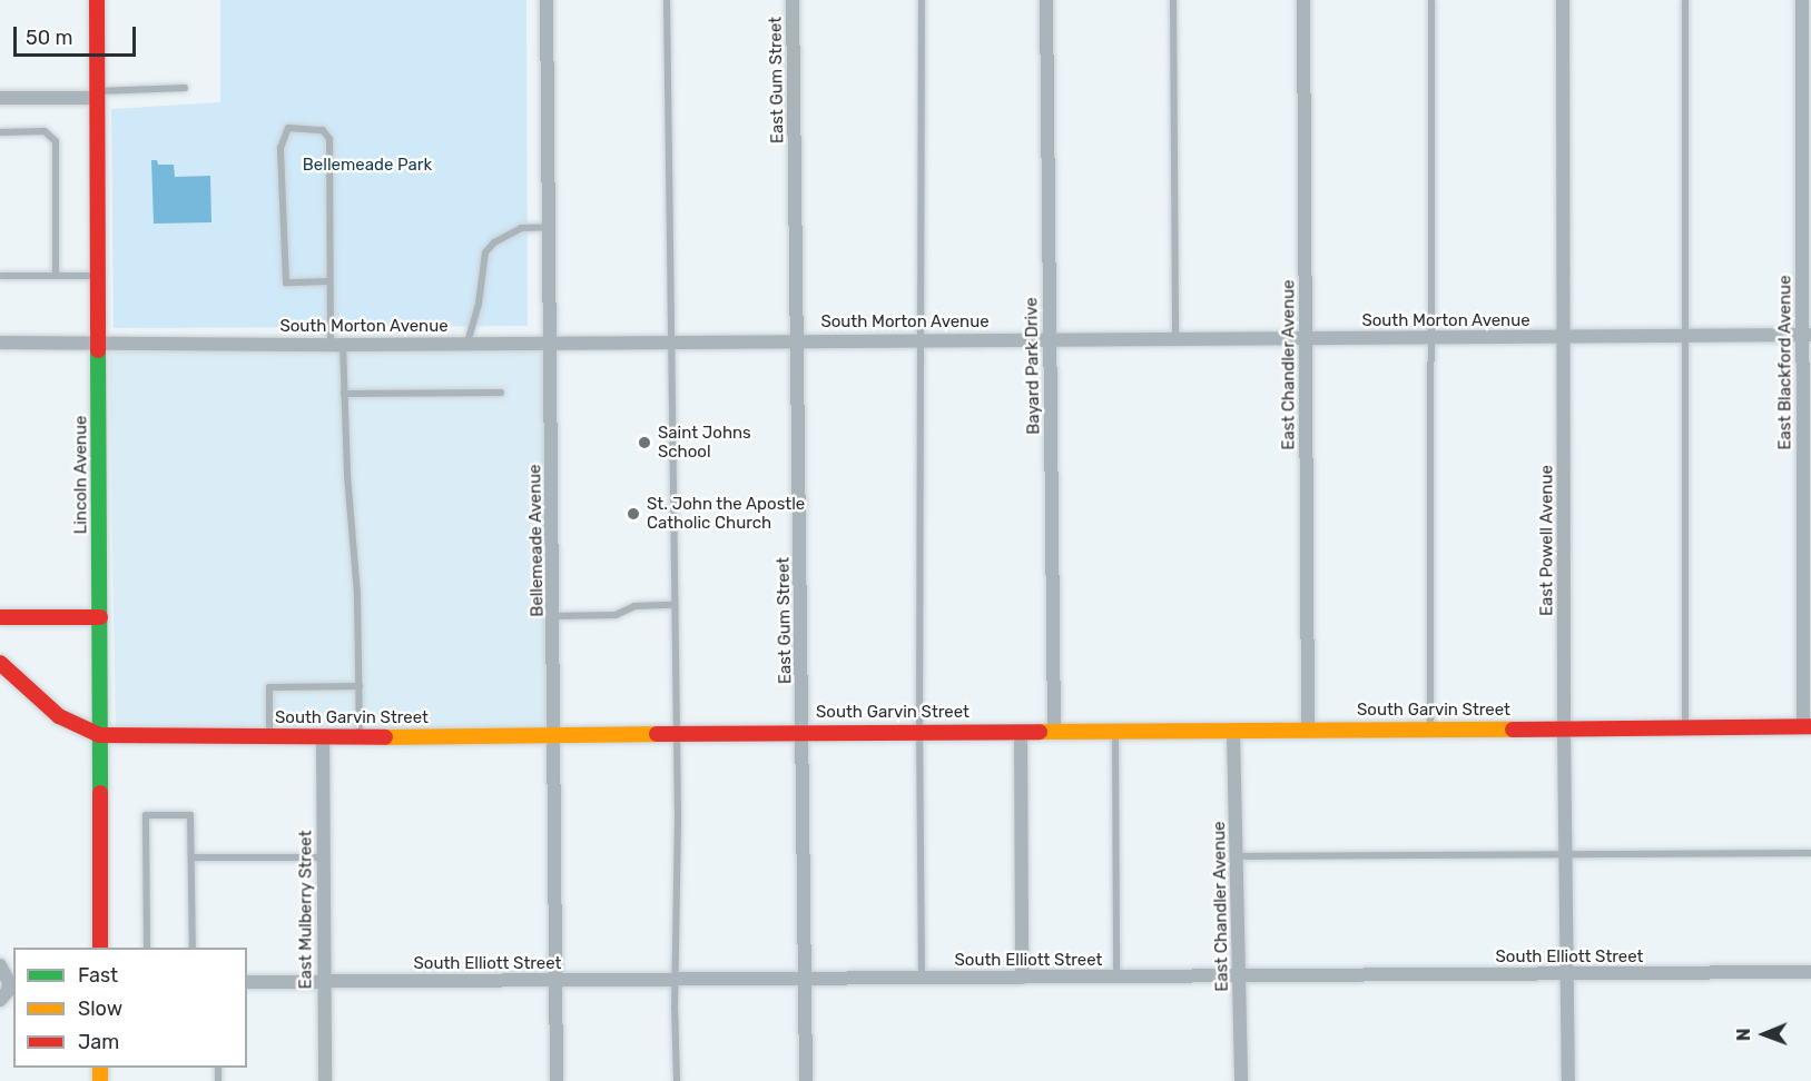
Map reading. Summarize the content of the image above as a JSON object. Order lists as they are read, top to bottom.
{
  "streets": {
    "street": [
      "East Gum Street",
      "South Morton Avenue",
      "East Blackford Avenue",
      "East Chandler Avenue",
      "Bayard Park Drive",
      "Lincoln Avenue",
      "Bellemeade Avenue",
      "East Powell Avenue",
      "South Garvin Street",
      "East Mulberry Street",
      "South Elliott Street"
    ]
  },
  "crossings": [
    ["East Gum Street", "South Morton Avenue"],
    ["East Gum Street", "South Garvin Street"],
    ["East Gum Street", "South Elliott Street"],
    ["South Morton Avenue", "East Blackford Avenue"],
    ["South Morton Avenue", "East Chandler Avenue"],
    ["South Morton Avenue", "Bayard Park Drive"],
    ["South Morton Avenue", "Lincoln Avenue"],
    ["South Morton Avenue", "Bellemeade Avenue"],
    ["South Morton Avenue", "East Powell Avenue"],
    ["East Blackford Avenue", "South Garvin Street"],
    ["East Chandler Avenue", "South Garvin Street"],
    ["East Chandler Avenue", "South Elliott Street"],
    ["Bayard Park Drive", "South Garvin Street"],
    ["Lincoln Avenue", "South Garvin Street"],
    ["Bellemeade Avenue", "South Garvin Street"],
    ["Bellemeade Avenue", "South Elliott Street"],
    ["East Powell Avenue", "South Garvin Street"],
    ["East Powell Avenue", "South Elliott Street"],
    ["South Garvin Street", "East Mulberry Street"],
    ["East Mulberry Street", "South Elliott Street"]
  ],
  "parks": ["Bellemeade Park"],
  "places": ["Saint Johns School", "St. John the Apostle Catholic Church"],
  "legend": ["Fast", "Slow", "Jam"],
  "scale_bar": "50 m",
  "north": "left"
}
